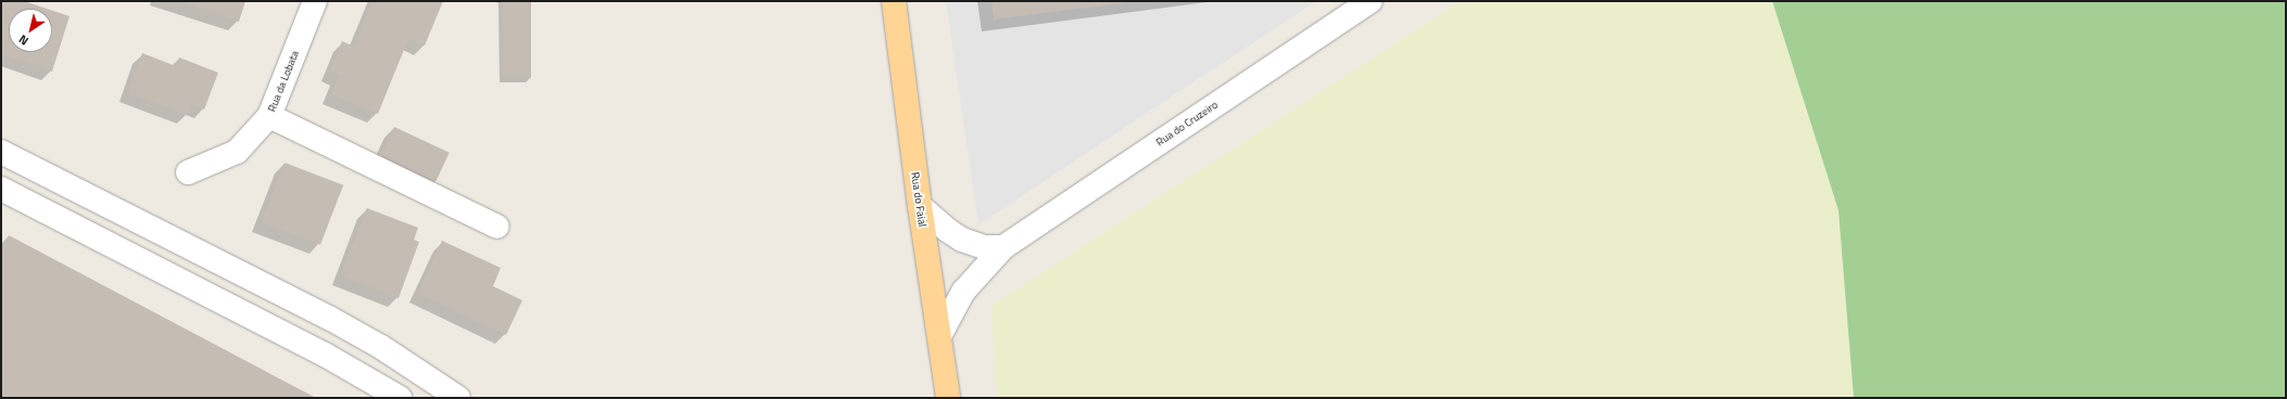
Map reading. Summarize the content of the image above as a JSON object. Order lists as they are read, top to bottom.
{
  "streets": {
    "main road": ["Rua do Faial"],
    "street": ["Rua da Lobata", "Rua do Cruzeiro"]
  },
  "crossings": [
    ["Rua do Cruzeiro", "Rua do Faial"]
  ],
  "north": "bottom left"
}
